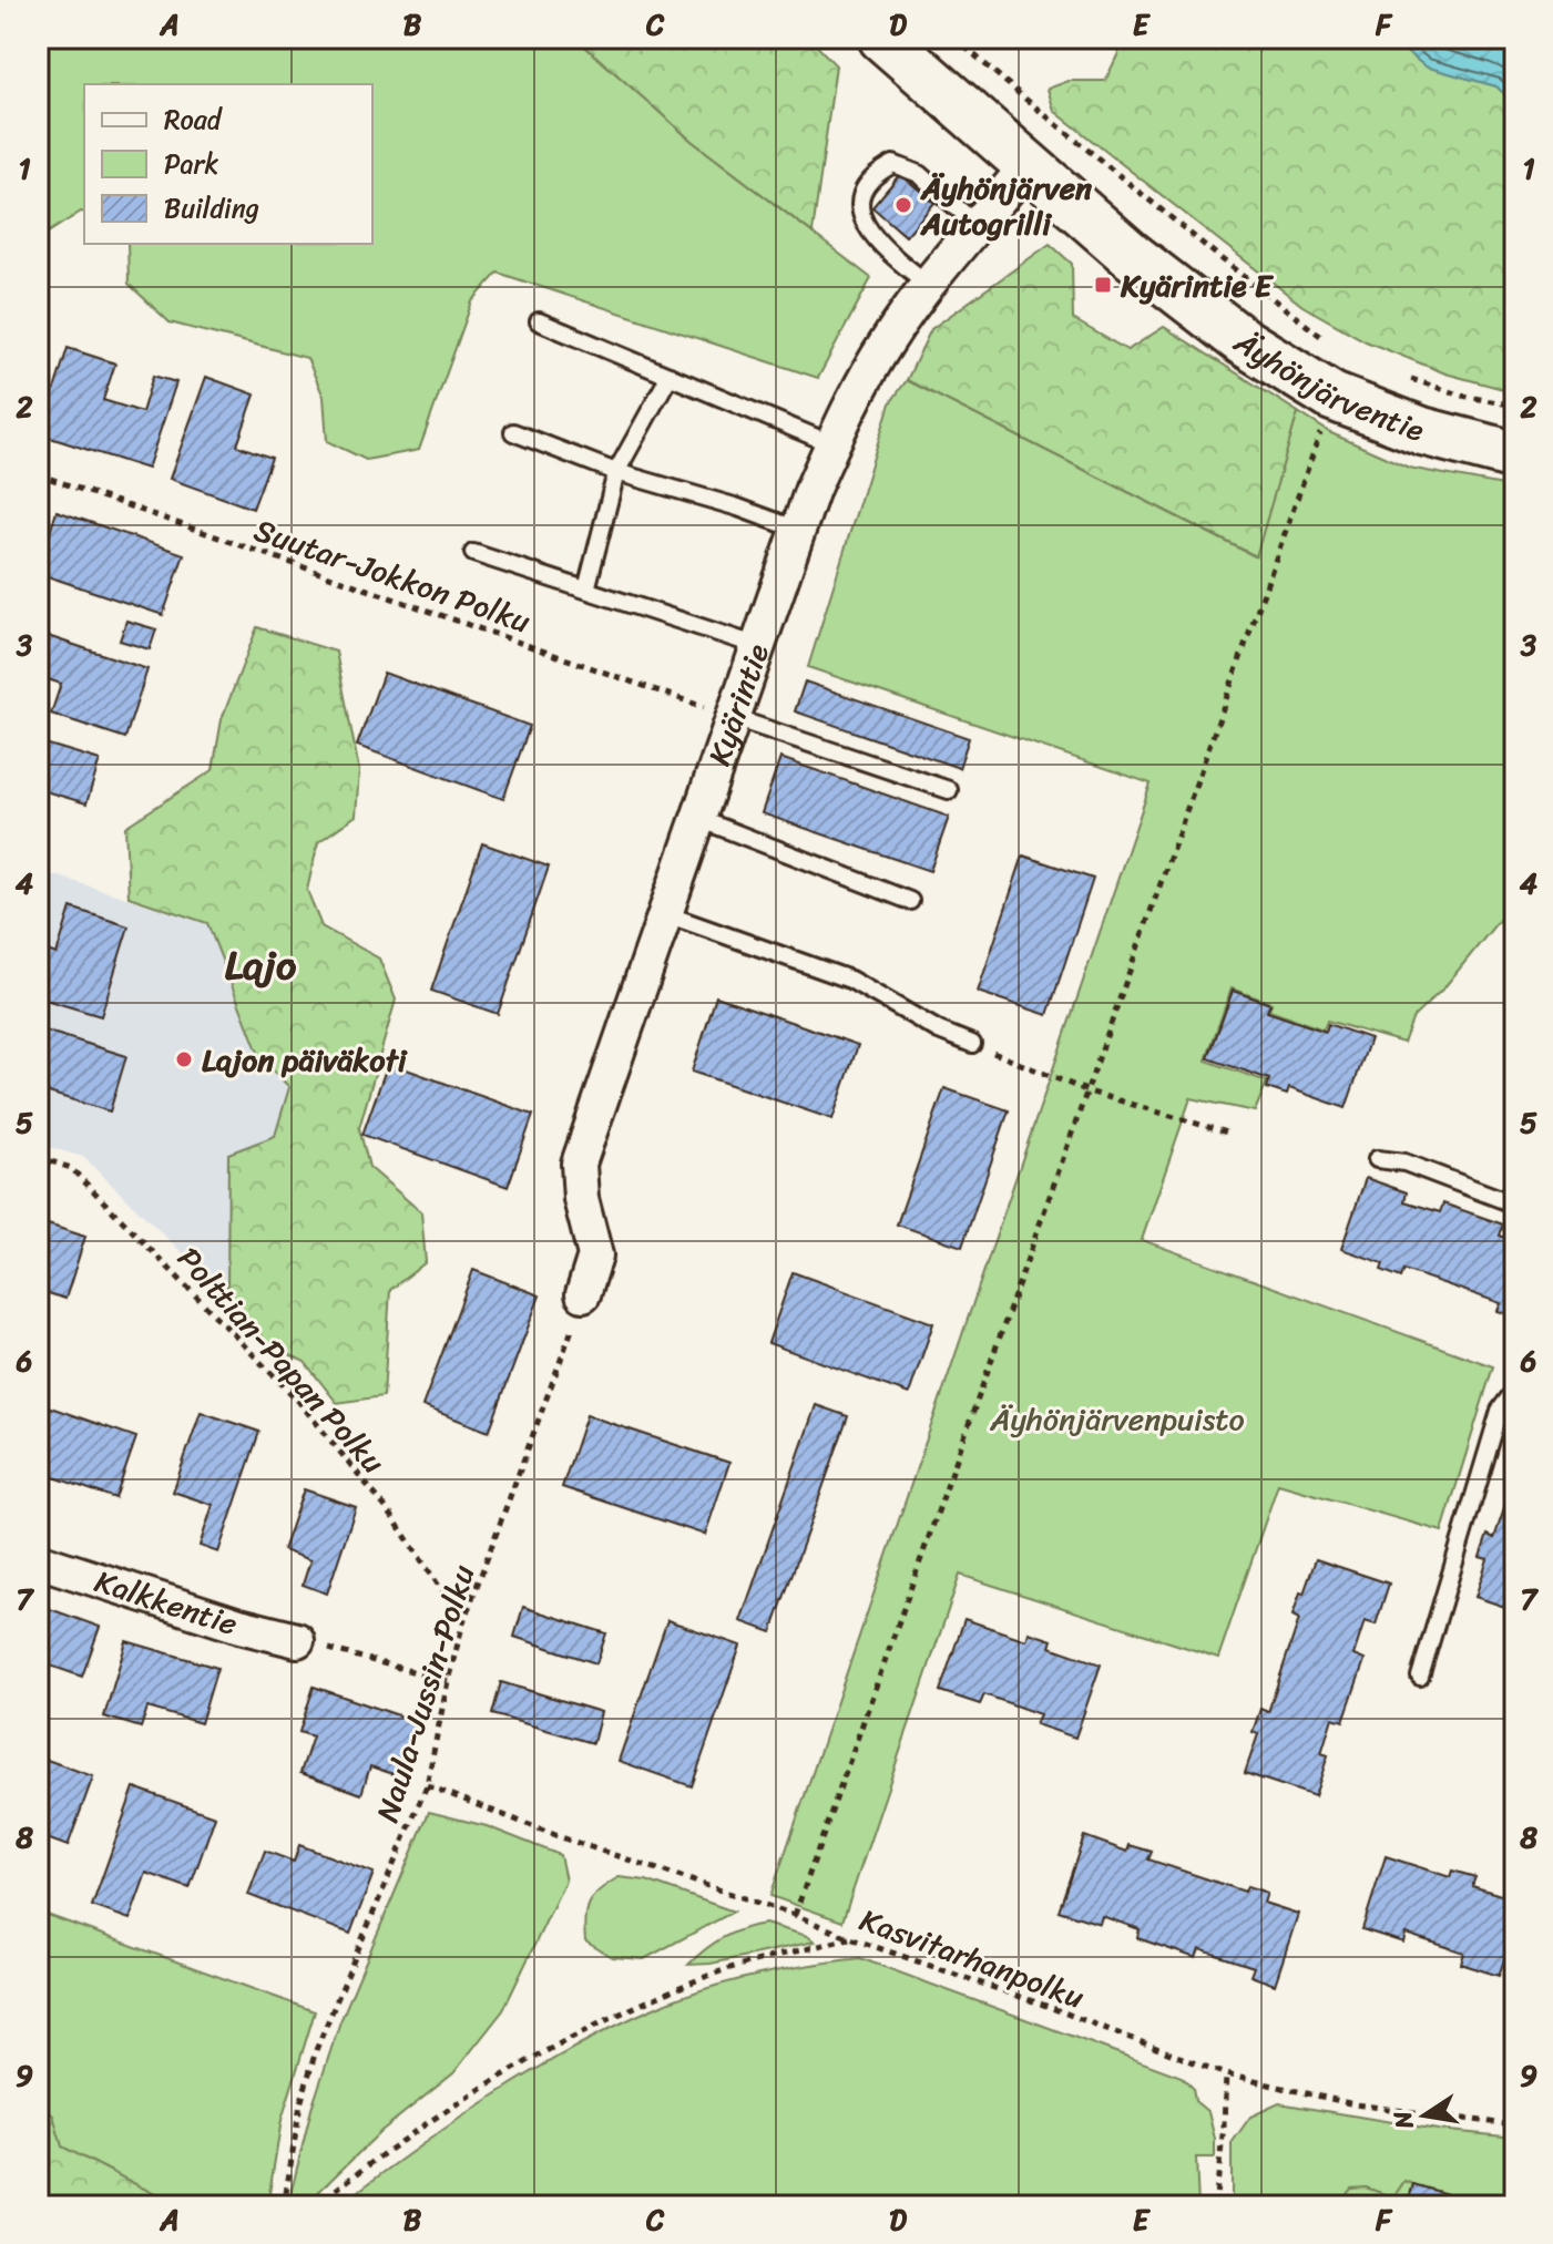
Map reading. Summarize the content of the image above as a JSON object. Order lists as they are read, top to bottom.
{
  "streets": {
    "main road": ["Äyhönjärventie"],
    "street": ["Kyärintie", "Kalkkentie"],
    "path": [
      "Suutar-Jokkon Polku",
      "Polttian-Papan Polku",
      "Naula-Jussin-Polku",
      "Kasvitarhanpolku"
    ]
  },
  "crossings": [
    ["Äyhönjärventie", "Kyärintie"],
    ["Suutar-Jokkon Polku", "Kyärintie"],
    ["Kyärintie", "Naula-Jussin-Polku"],
    ["Polttian-Papan Polku", "Naula-Jussin-Polku"],
    ["Naula-Jussin-Polku", "Kasvitarhanpolku"]
  ],
  "districts": ["Lajo"],
  "parks": ["Äyhönjärvenpuisto"],
  "places": {
    "other": ["Äyhönjärven Autogrilli", "Lajon päiväkoti"],
    "transit": ["Kyärintie E"]
  },
  "legend": ["Road", "Park", "Building"],
  "north": "left",
  "grid": {
    "columns": [
      "A",
      "B",
      "C",
      "D",
      "E",
      "F"
    ],
    "rows": [
      "1",
      "2",
      "3",
      "4",
      "5",
      "6",
      "7",
      "8",
      "9"
    ]
  }
}
